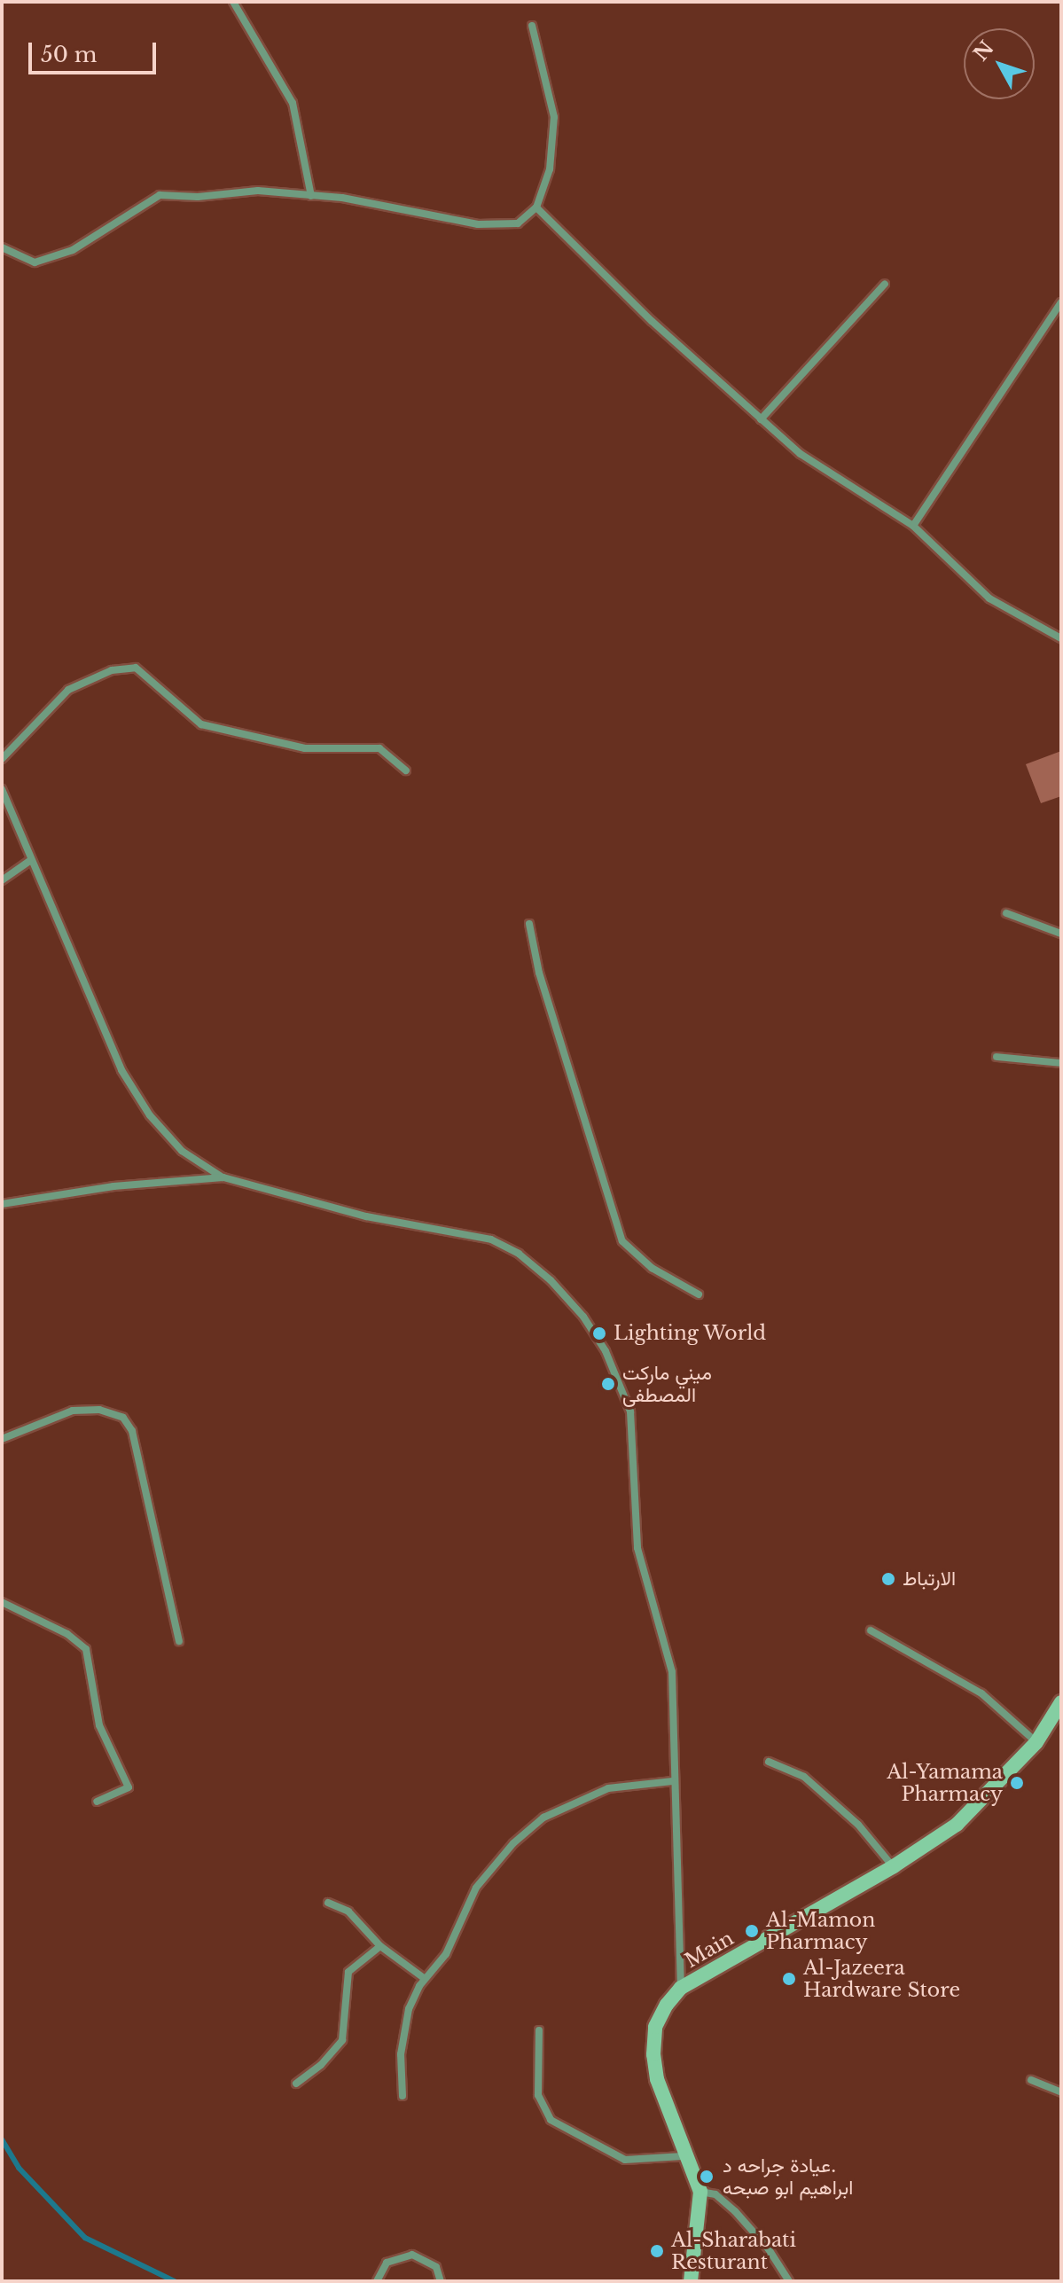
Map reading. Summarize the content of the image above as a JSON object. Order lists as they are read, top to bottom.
{
  "streets": {
    "main road": ["Main"]
  },
  "places": [
    "Lighting World",
    "ميني ماركت المصطفى",
    "الارتباط",
    "Al-Yamama Pharmacy",
    "Al-Mamon Pharmacy",
    "Al-Jazeera Hardware Store",
    "عيادة جراحه د. ابراهيم ابو صبحه",
    "Al-Sharabati Resturant"
  ],
  "scale_bar": "50 m",
  "north": "top left"
}
